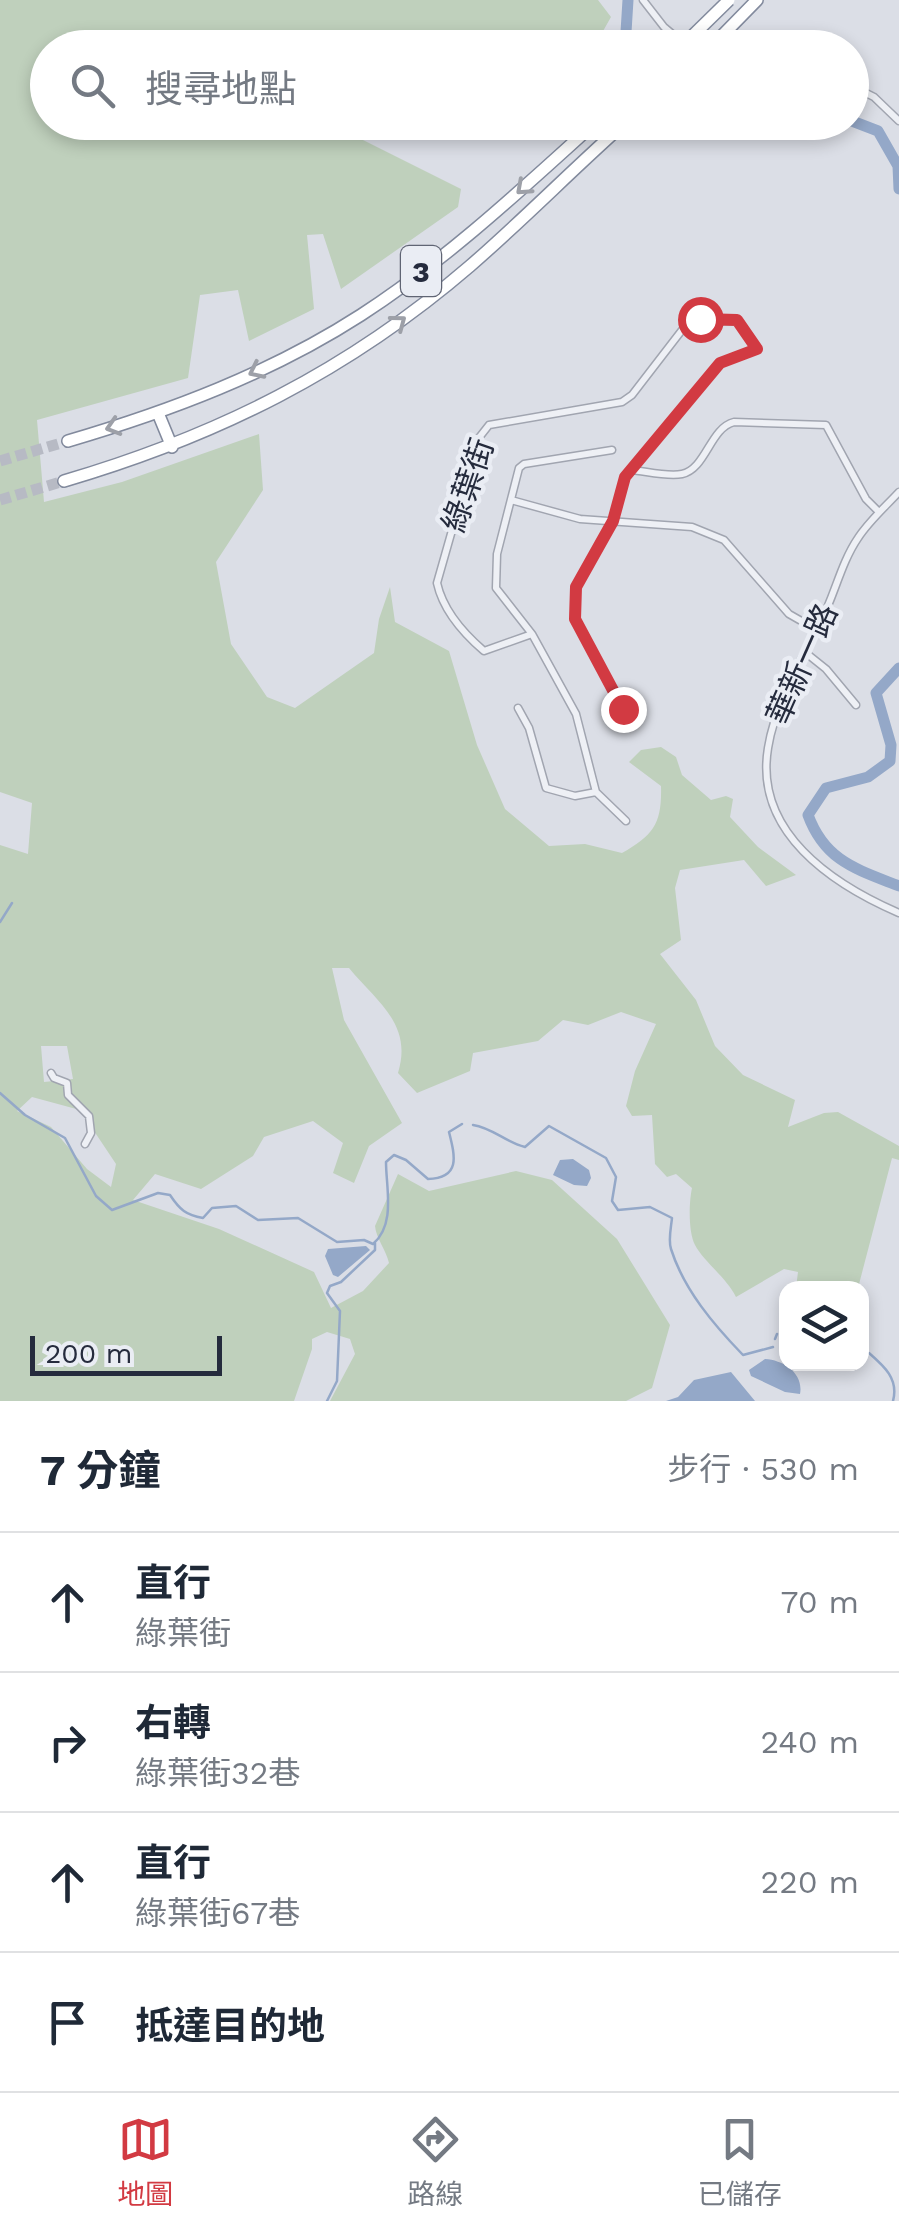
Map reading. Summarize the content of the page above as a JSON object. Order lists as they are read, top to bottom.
{
  "streets": {
    "highway": ["3"],
    "street": ["綠葉街", "華新一路"]
  },
  "crossings": [
    ["綠葉街", "華新一路"]
  ],
  "scale_bar": "200 m",
  "page": {
    "search": "搜尋地點",
    "scale": "200 m",
    "heading": ["7 分鐘", "步行 · 530 m"],
    "list": [
      ["直行", "綠葉街", "70 m"],
      ["右轉", "綠葉街32巷", "240 m"],
      ["直行", "綠葉街67巷", "220 m"],
      "抵達目的地"
    ],
    "nav": ["地圖", "路線", "已儲存"]
  }
}
